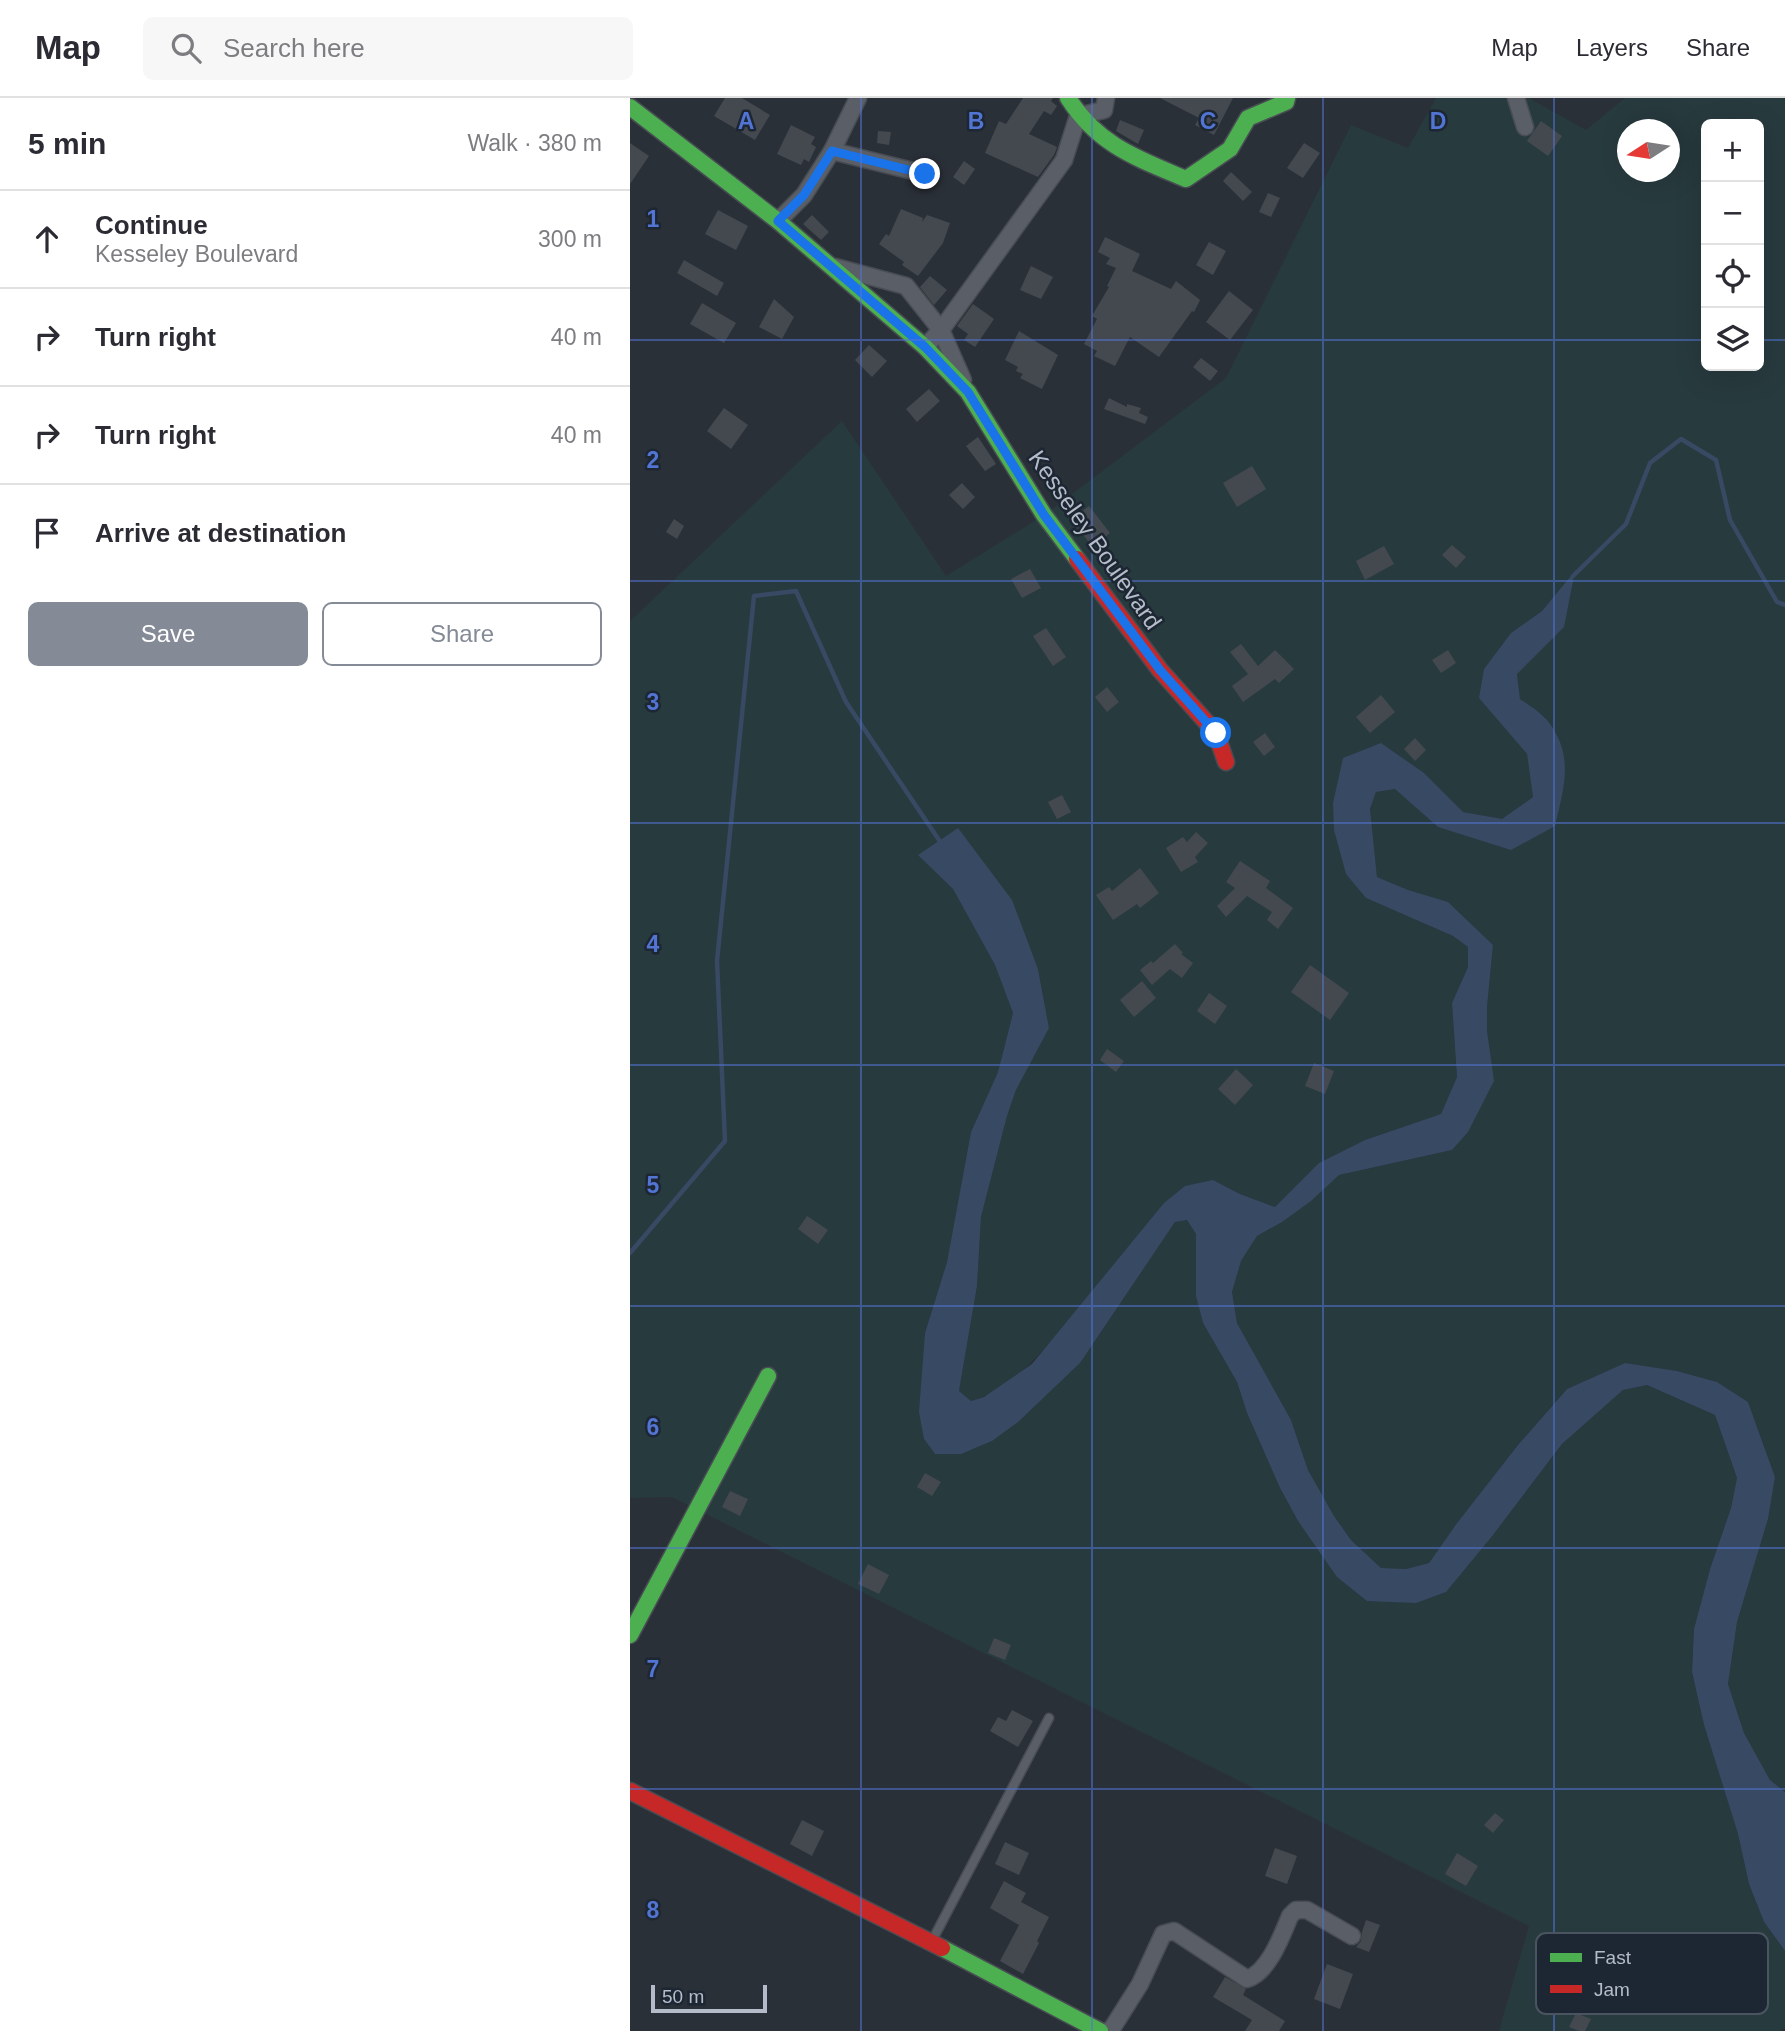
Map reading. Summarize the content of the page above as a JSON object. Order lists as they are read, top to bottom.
{
  "streets": {
    "street": ["Kesseley Boulevard"]
  },
  "legend": ["Fast", "Jam"],
  "scale_bar": "50 m",
  "north": "left",
  "page": {
    "header": "Map",
    "search": "Search here",
    "nav": ["Map", "Layers", "Share"],
    "heading": ["5 min", "Walk · 380 m"],
    "map_buttons": ["+", "−"],
    "list": [
      ["Continue", "Kesseley Boulevard", "300 m"],
      ["Turn right", "40 m"],
      ["Turn right", "40 m"],
      "Arrive at destination"
    ],
    "buttons": ["Save", "Share"],
    "scale": "50 m"
  },
  "grid": {
    "columns": [
      "A",
      "B",
      "C",
      "D"
    ],
    "rows": [
      "1",
      "2",
      "3",
      "4",
      "5",
      "6",
      "7",
      "8"
    ]
  }
}
